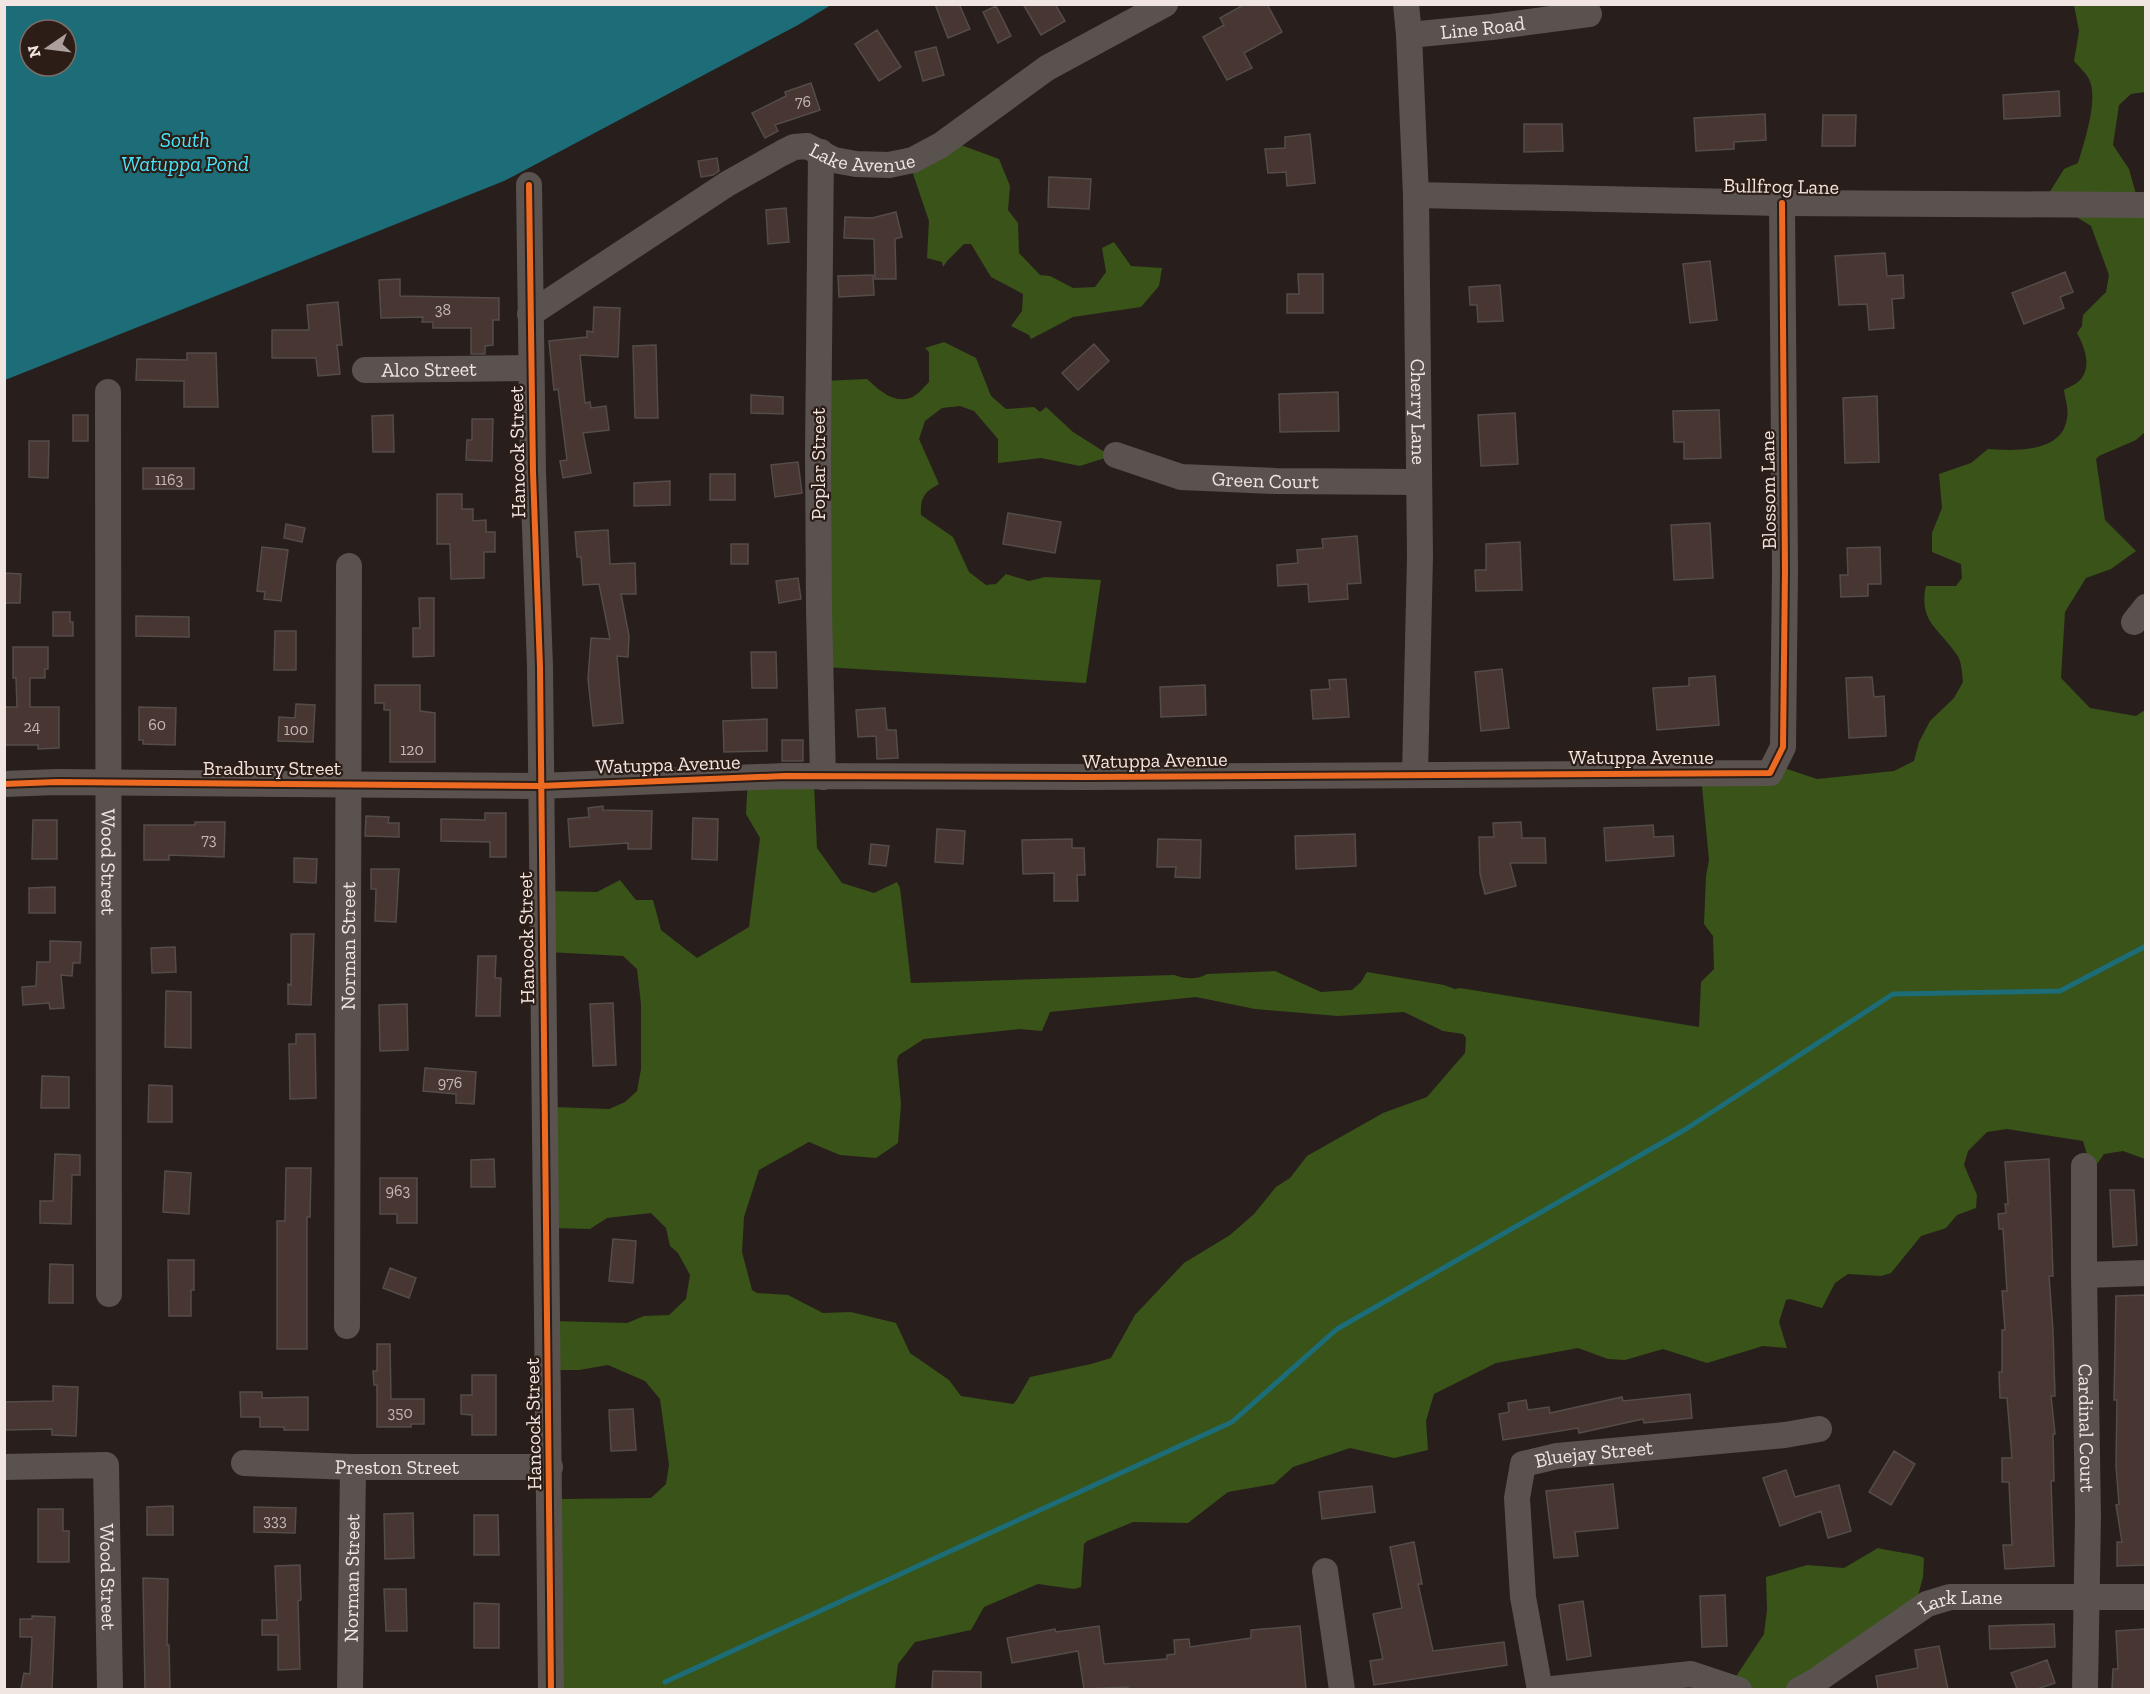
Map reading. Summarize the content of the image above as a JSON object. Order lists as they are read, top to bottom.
{
  "streets": {
    "street": [
      "Line Road",
      "Lake Avenue",
      "Bullfrog Lane",
      "Alco Street",
      "Cherry Lane",
      "Hancock Street",
      "Poplar Street",
      "Green Court",
      "Blossom Lane",
      "Watuppa Avenue",
      "Bradbury Street",
      "Wood Street",
      "Norman Street",
      "Cardinal Court",
      "Bluejay Street",
      "Preston Street",
      "Lark Lane"
    ]
  },
  "crossings": [
    ["Line Road", "Cherry Lane"],
    ["Lake Avenue", "Hancock Street"],
    ["Lake Avenue", "Poplar Street"],
    ["Bullfrog Lane", "Cherry Lane"],
    ["Bullfrog Lane", "Blossom Lane"],
    ["Alco Street", "Hancock Street"],
    ["Cherry Lane", "Green Court"],
    ["Cherry Lane", "Watuppa Avenue"],
    ["Hancock Street", "Watuppa Avenue"],
    ["Hancock Street", "Bradbury Street"],
    ["Hancock Street", "Preston Street"],
    ["Poplar Street", "Watuppa Avenue"],
    ["Blossom Lane", "Watuppa Avenue"],
    ["Watuppa Avenue", "Bradbury Street"],
    ["Bradbury Street", "Wood Street"],
    ["Bradbury Street", "Norman Street"],
    ["Norman Street", "Preston Street"],
    ["Cardinal Court", "Lark Lane"]
  ],
  "water": ["South Watuppa Pond"],
  "house_numbers": [
    "76",
    "38",
    "1163",
    "60",
    "24",
    "100",
    "120",
    "73",
    "976",
    "963",
    "350",
    "333"
  ],
  "north": "left"
}
